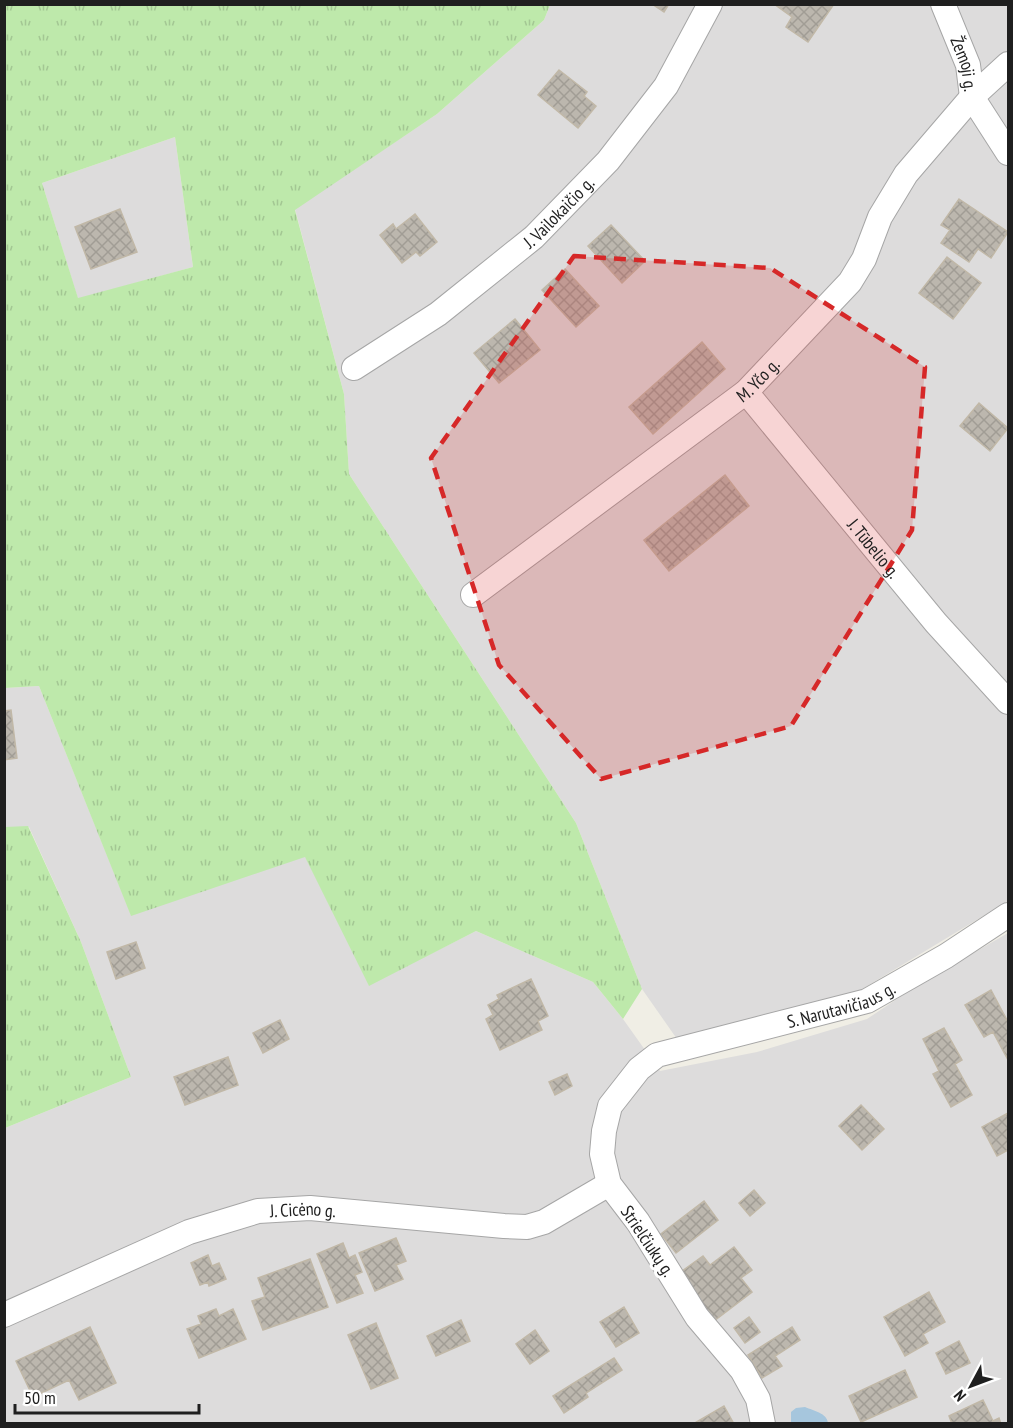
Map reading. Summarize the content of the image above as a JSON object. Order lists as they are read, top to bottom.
{
  "streets": {
    "street": [
      "Žemoji g.",
      "J. Vailokaičio g.",
      "M. Yčo g.",
      "J. Tūbelio g.",
      "S. Narutavičiaus g.",
      "J. Cicėno g.",
      "Strielčiukų g."
    ]
  },
  "crossings": [
    ["Žemoji g.", "M. Yčo g."],
    ["M. Yčo g.", "J. Tūbelio g."],
    ["S. Narutavičiaus g.", "Strielčiukų g."],
    ["J. Cicėno g.", "Strielčiukų g."]
  ],
  "scale_bar": "50 m",
  "north": "bottom left"
}
